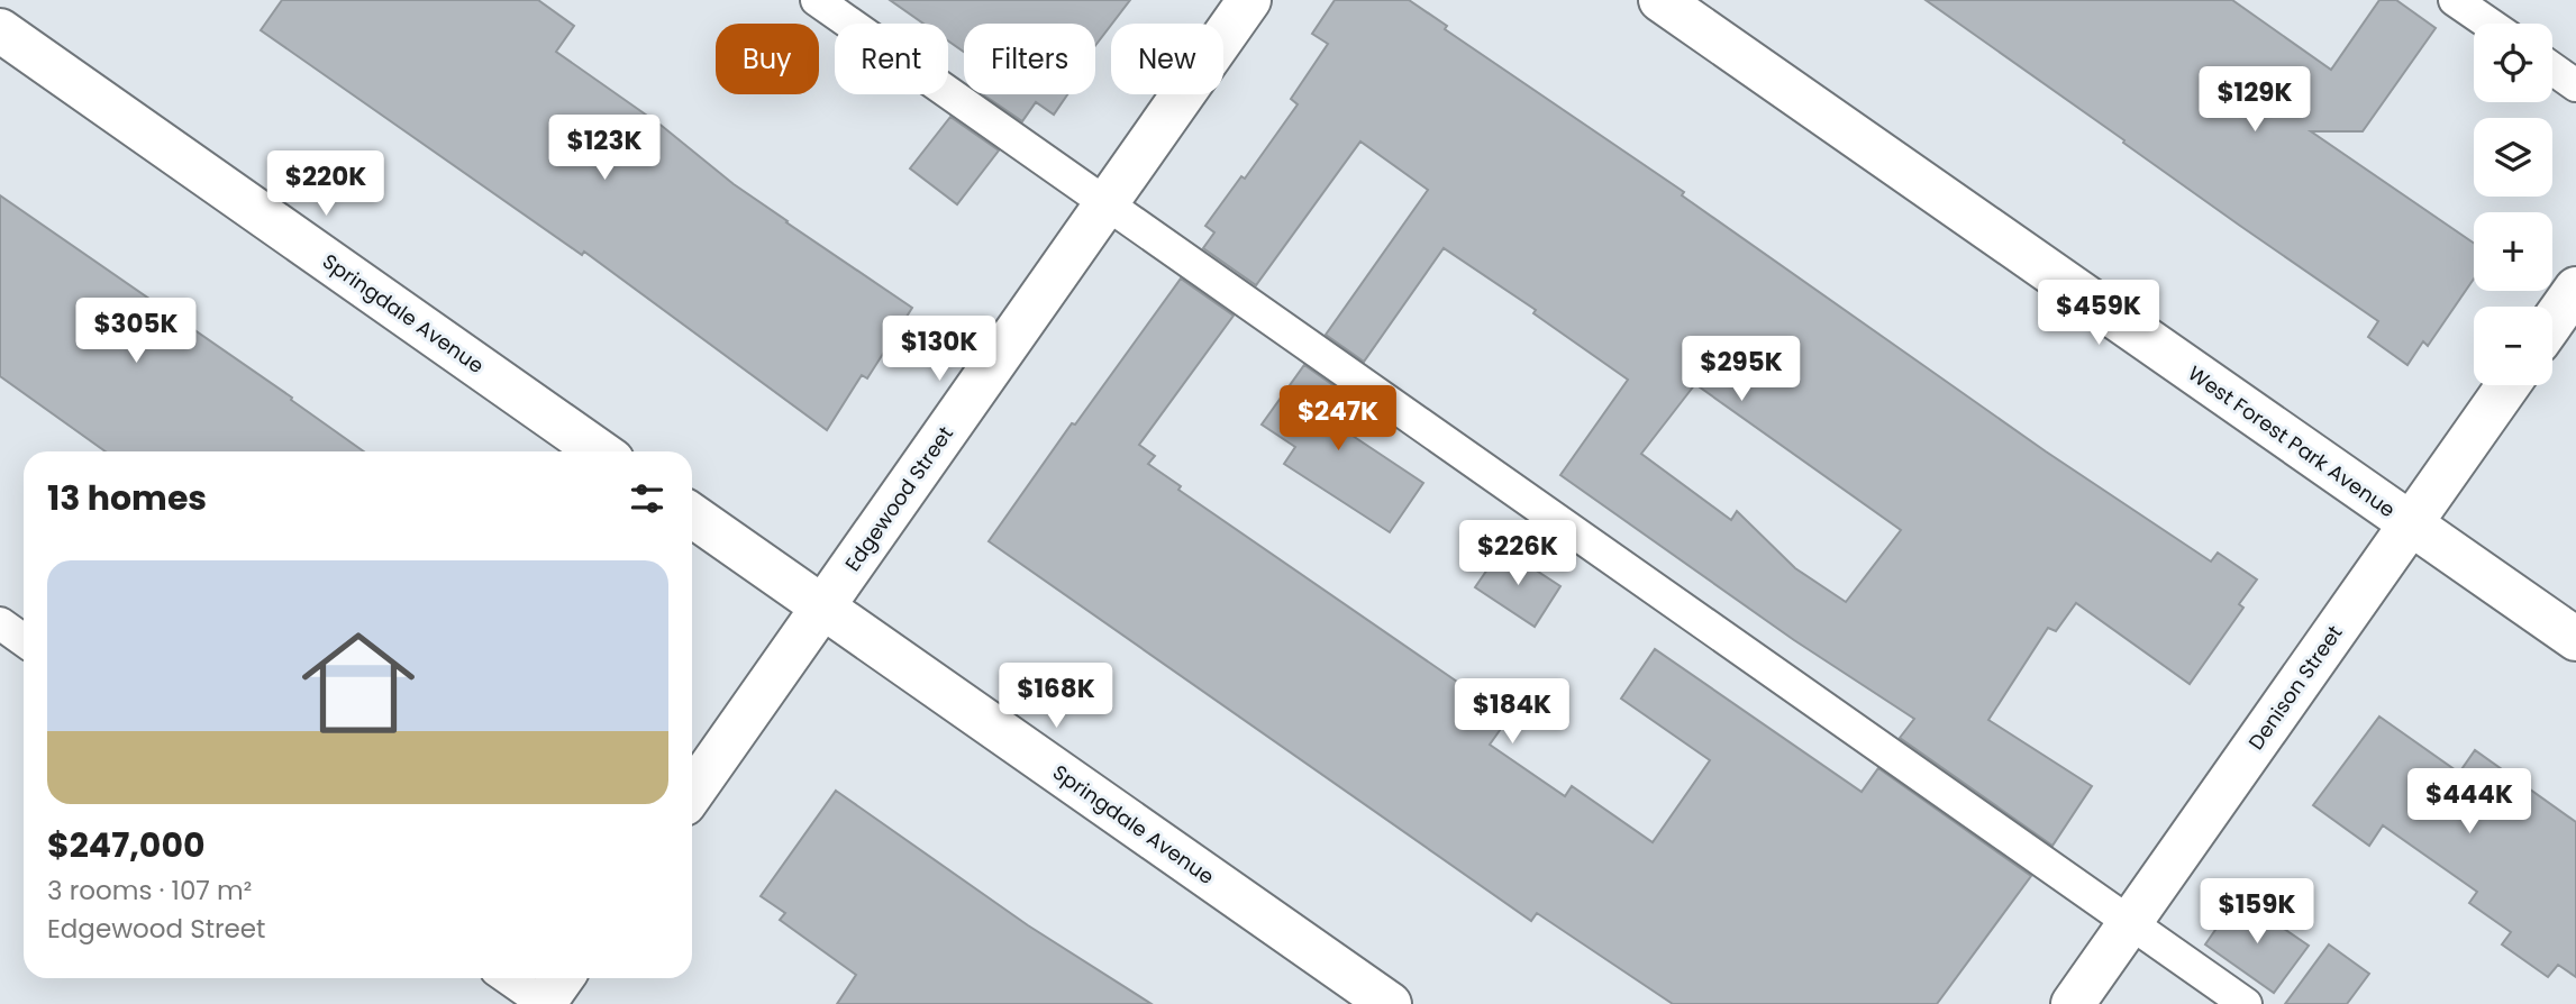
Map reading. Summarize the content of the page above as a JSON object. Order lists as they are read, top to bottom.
{
  "streets": {
    "street": [
      "Springdale Avenue",
      "West Forest Park Avenue",
      "Edgewood Street",
      "Denison Street"
    ]
  },
  "crossings": [
    ["Springdale Avenue", "Edgewood Street"],
    ["West Forest Park Avenue", "Denison Street"]
  ],
  "page": {
    "map_buttons": ["+", "−"],
    "chip": [
      "Buy",
      "Rent",
      "Filters",
      "New"
    ],
    "price": [
      "$129K",
      "$123K",
      "$220K",
      "$459K",
      "$305K",
      "$130K",
      "$295K",
      "$247K",
      "$226K",
      "$168K",
      "$184K",
      "$444K",
      "$159K"
    ],
    "heading": "13 homes",
    "list": [
      {
        "name": "$247,000",
        "note": "3 rooms · 107 m² · Edgewood Street"
      }
    ]
  }
}
